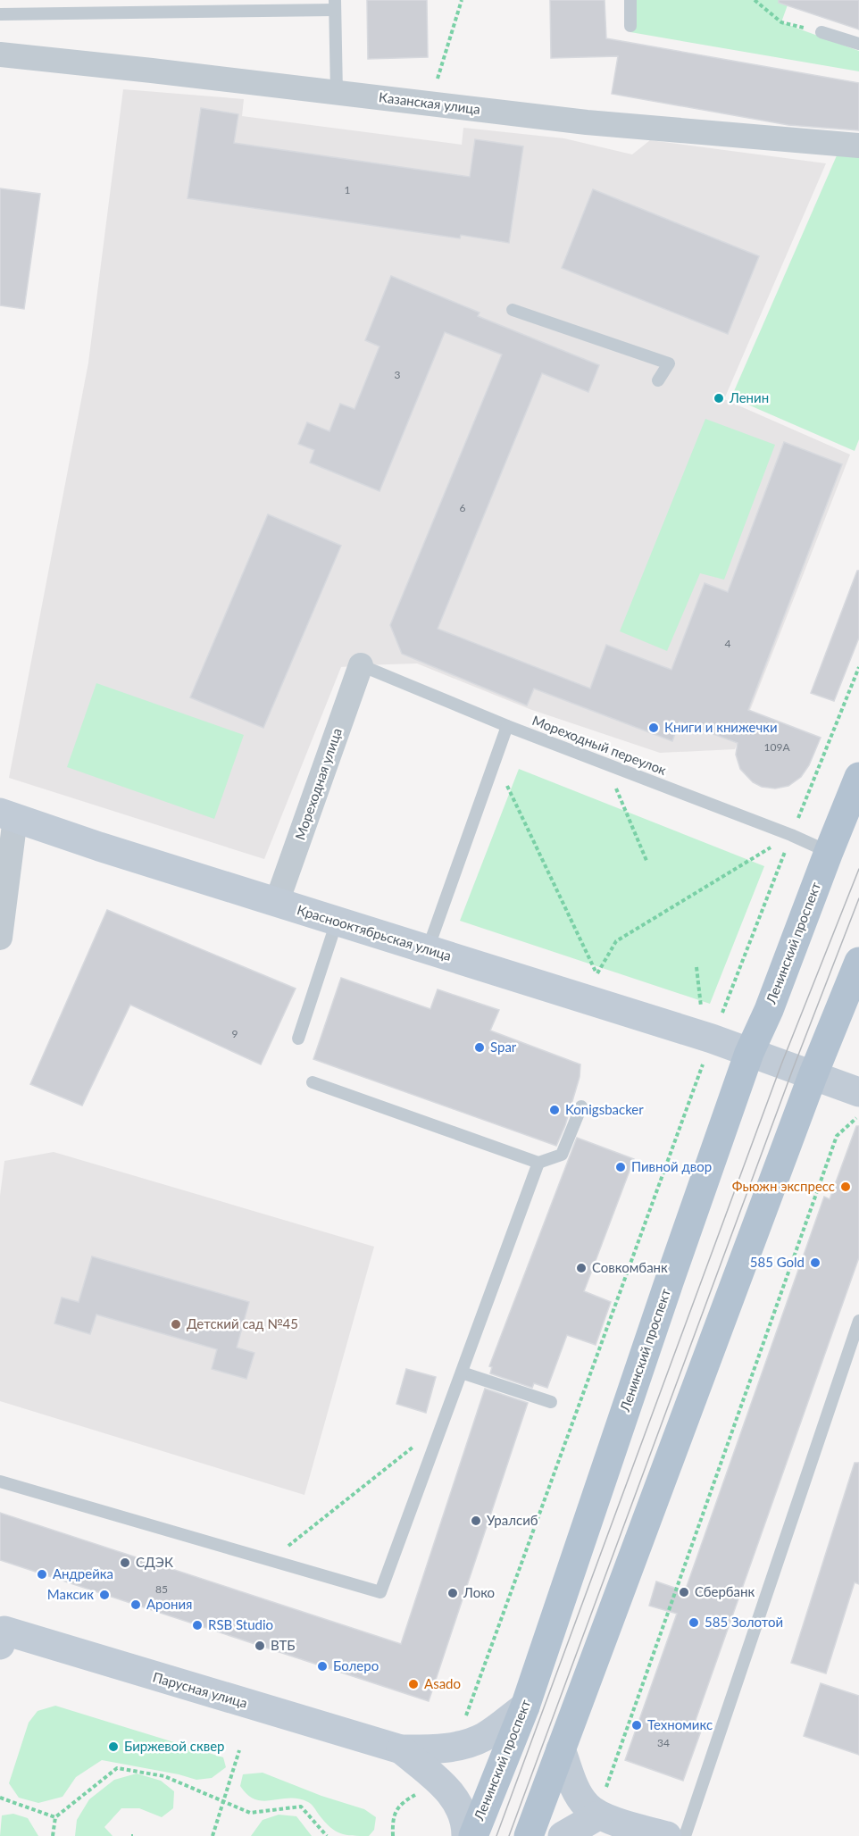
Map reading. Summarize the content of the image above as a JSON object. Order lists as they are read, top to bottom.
{
  "streets": {
    "main road": ["Ленинский проспект"],
    "street": [
      "Казанская улица",
      "Мореходная улица",
      "Краснооктябрьская улица",
      "Парусная улица"
    ],
    "lane": ["Мореходный переулок"]
  },
  "crossings": [
    ["Мореходный переулок", "Мореходная улица"],
    ["Мореходный переулок", "Ленинский проспект"],
    ["Мореходная улица", "Краснооктябрьская улица"],
    ["Краснооктябрьская улица", "Ленинский проспект"]
  ],
  "places": [
    "Ленин",
    "Книги и книжечки",
    "Spar",
    "Konigsbacker",
    "Пивной двор",
    "Фьюжн экспресс",
    "585 Gold",
    "Совкомбанк",
    "Детский сад №45",
    "Уралсиб",
    "СДЭК",
    "Андрейка",
    "Сбербанк",
    "Локо",
    "Максик",
    "Арония",
    "585 Золотой",
    "RSB Studio",
    "ВТБ",
    "Болеро",
    "Asado",
    "Техномикс",
    "Биржевой сквер"
  ],
  "house_numbers": [
    "1",
    "3",
    "6",
    "4",
    "109А",
    "9",
    "85",
    "34"
  ]
}
